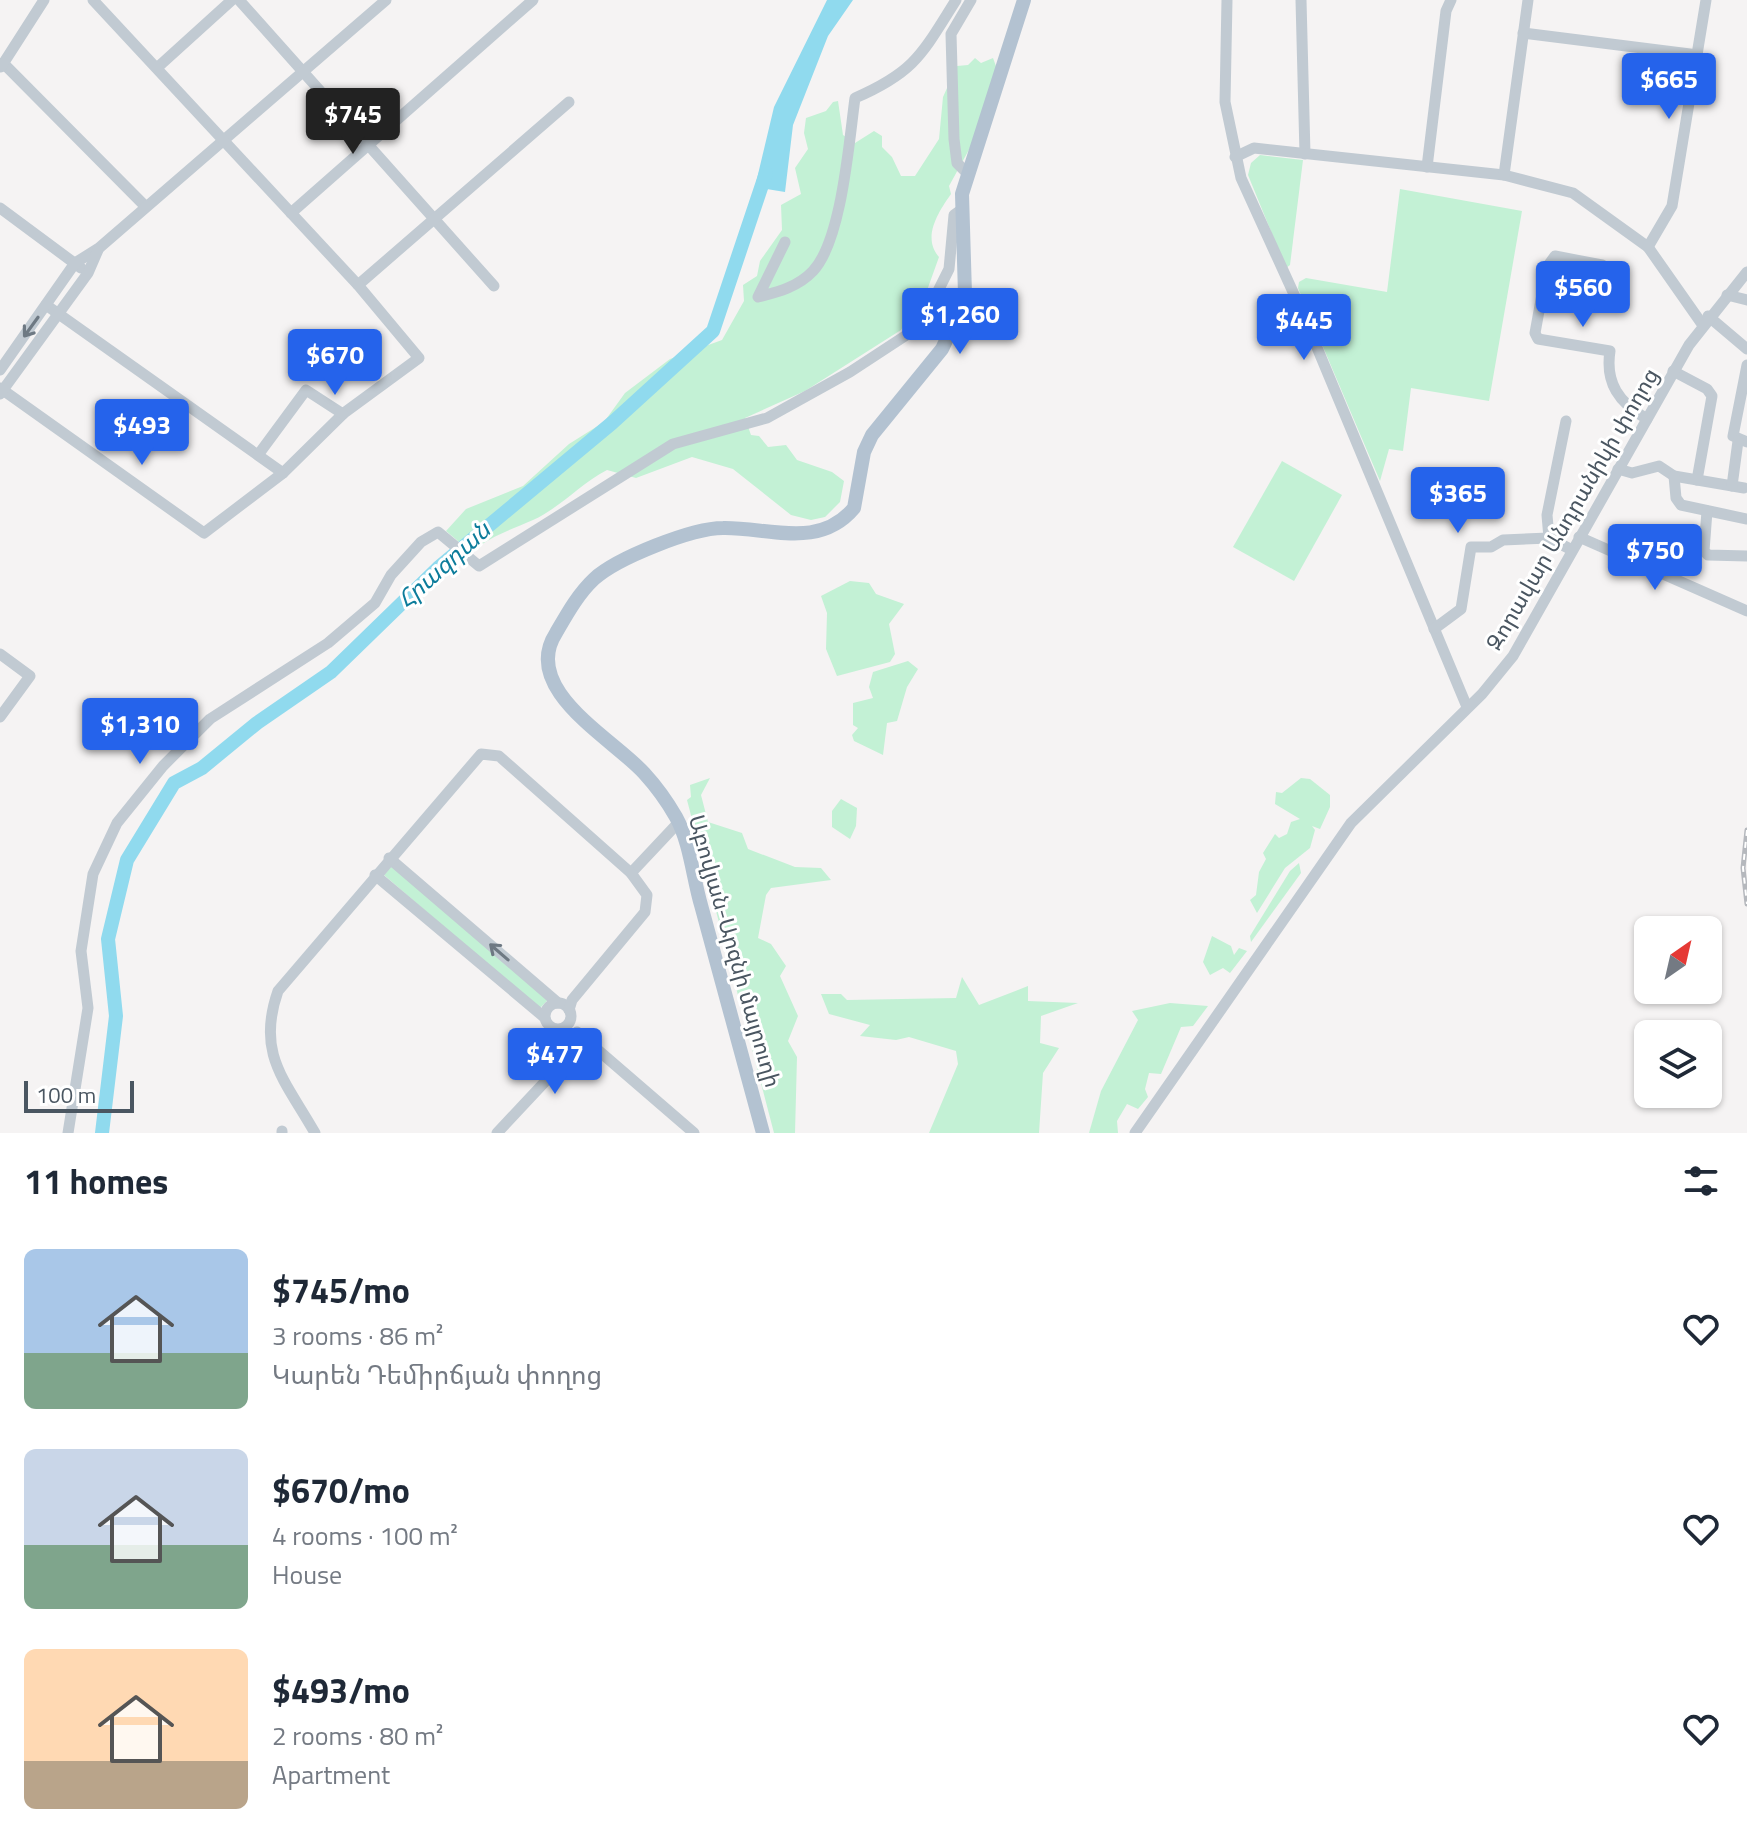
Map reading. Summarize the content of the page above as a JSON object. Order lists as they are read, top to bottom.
{
  "streets": {
    "main road": ["Աբովյան-Արզնի մայրուղի"],
    "street": ["Զորավար Անդրանիկի փողոց"]
  },
  "water": ["Հրազդան"],
  "scale_bar": "100 m",
  "north": "top right",
  "page": {
    "price": [
      "$665",
      "$745",
      "$560",
      "$1,260",
      "$445",
      "$670",
      "$493",
      "$365",
      "$750",
      "$1,310",
      "$477"
    ],
    "scale": "100 m",
    "heading": "11 homes",
    "list": [
      {
        "name": "$745/mo",
        "note": "3 rooms · 86 m² · Կարեն Դեմիրճյան փողոց"
      },
      {
        "name": "$670/mo",
        "note": "4 rooms · 100 m² · House"
      },
      {
        "name": "$493/mo",
        "note": "2 rooms · 80 m² · Apartment"
      }
    ]
  }
}
